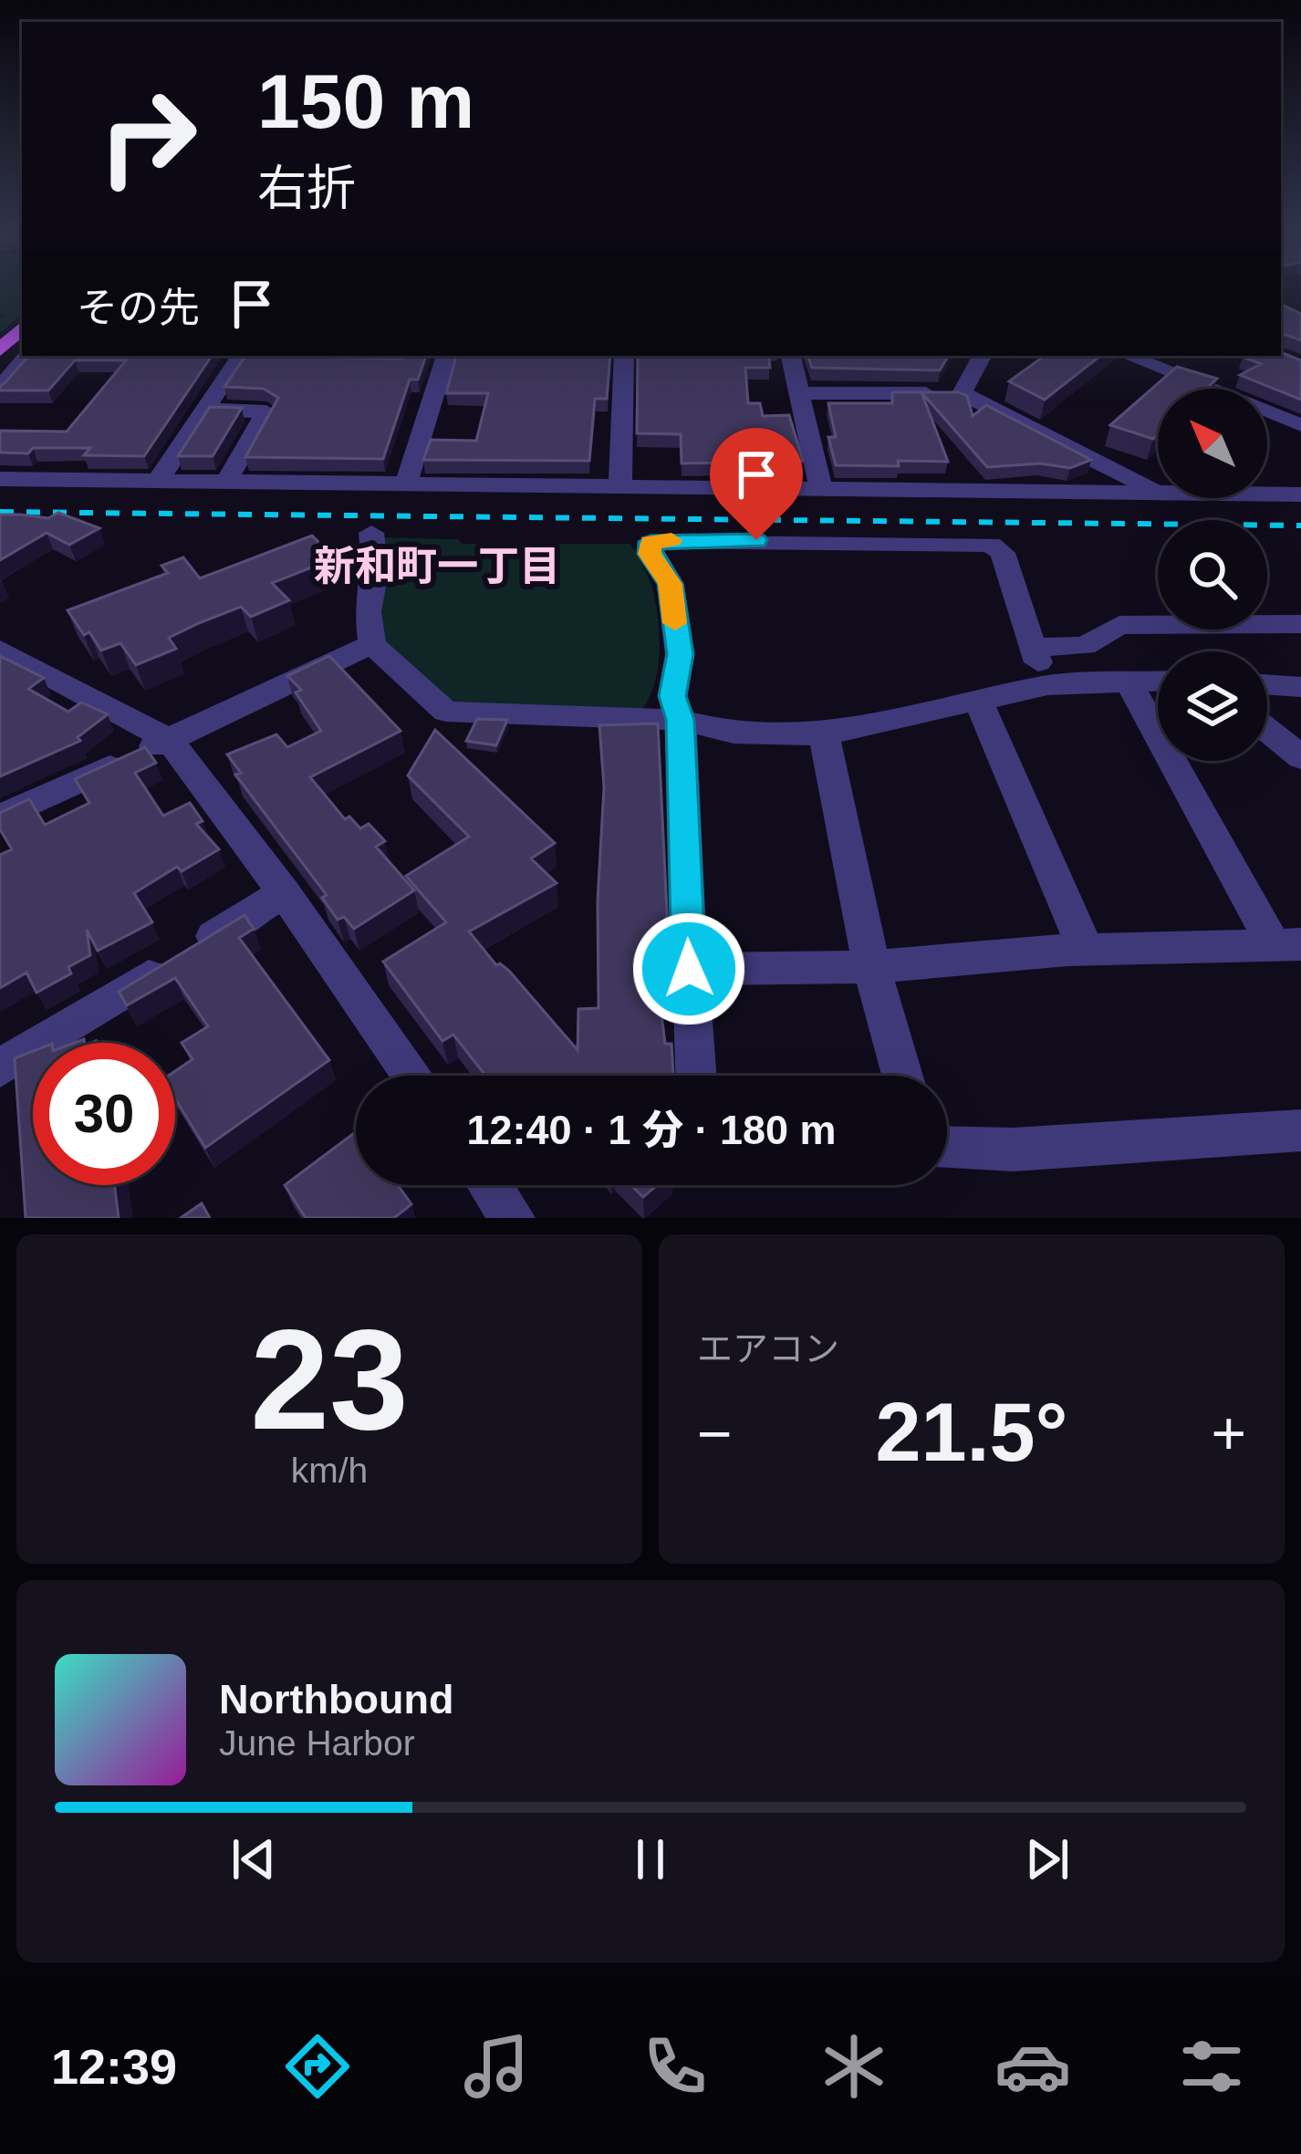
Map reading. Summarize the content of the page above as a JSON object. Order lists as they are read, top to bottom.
{
  "districts": ["新和町一丁目"],
  "north": "top left",
  "page": {
    "turn": ["150 m", "右折"],
    "then": "その先",
    "limit": "30",
    "trip": "12:40 · 1 分 · 180 m",
    "tile": [
      ["23", "km/h"],
      "エアコン"
    ],
    "heat": ["−", "21.5°", "+"],
    "song": ["Northbound", "June Harbor"],
    "tabs": "12:39"
  }
}
